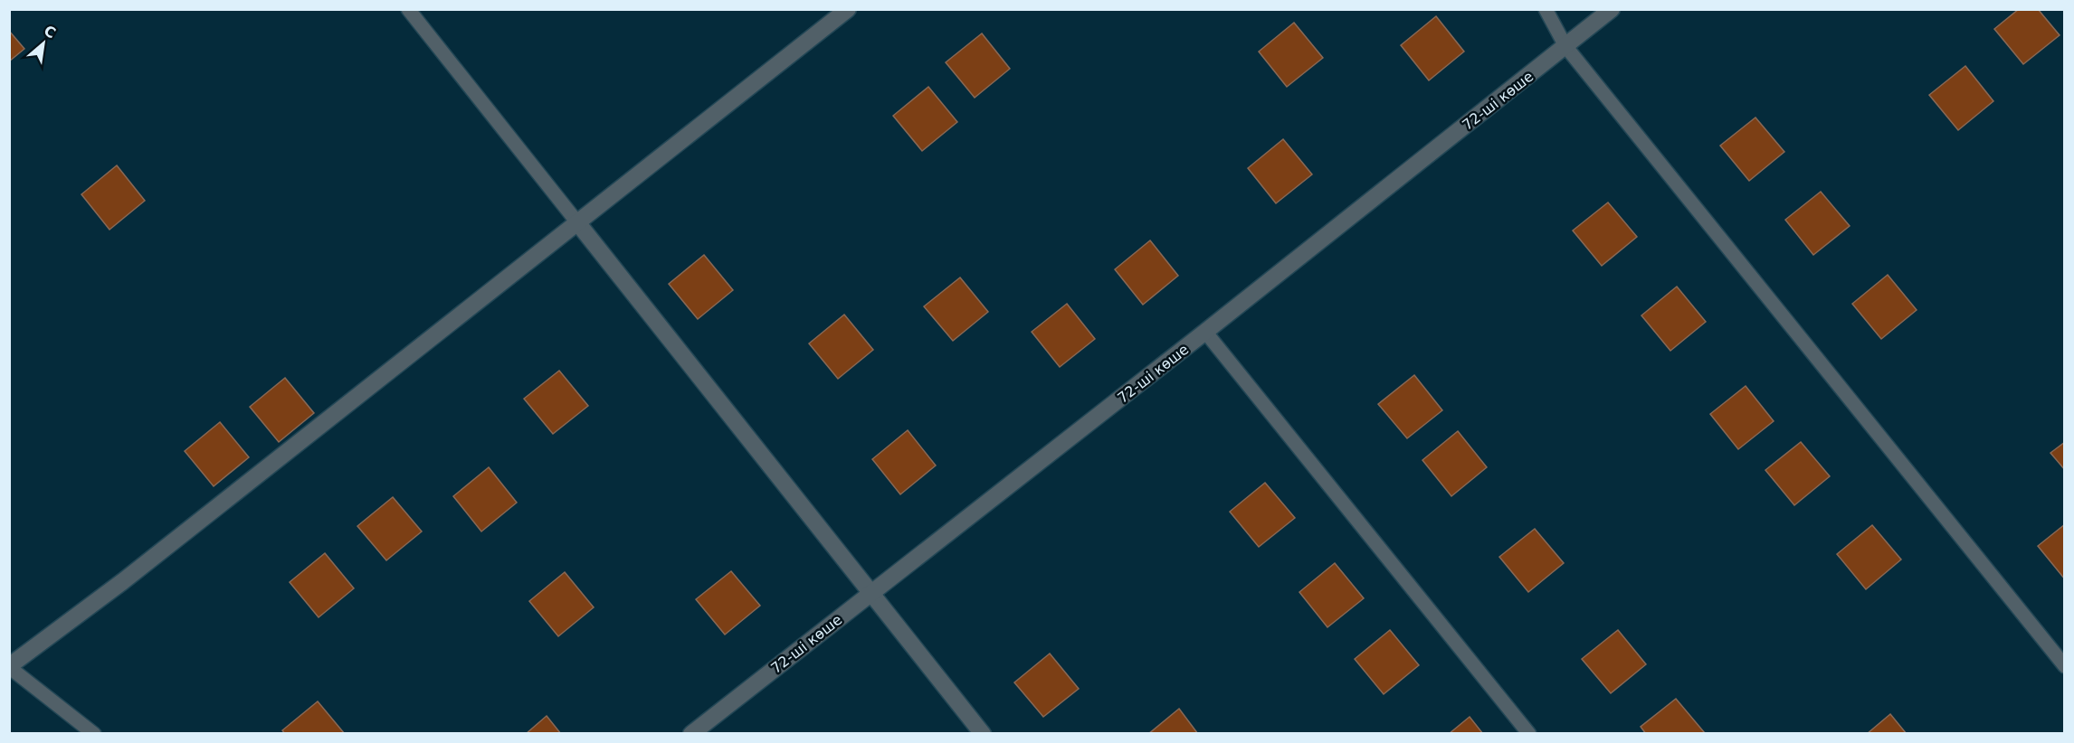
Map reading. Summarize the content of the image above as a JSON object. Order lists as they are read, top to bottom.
{
  "streets": {
    "street": ["72-ші көше"]
  },
  "north": "top right"
}
